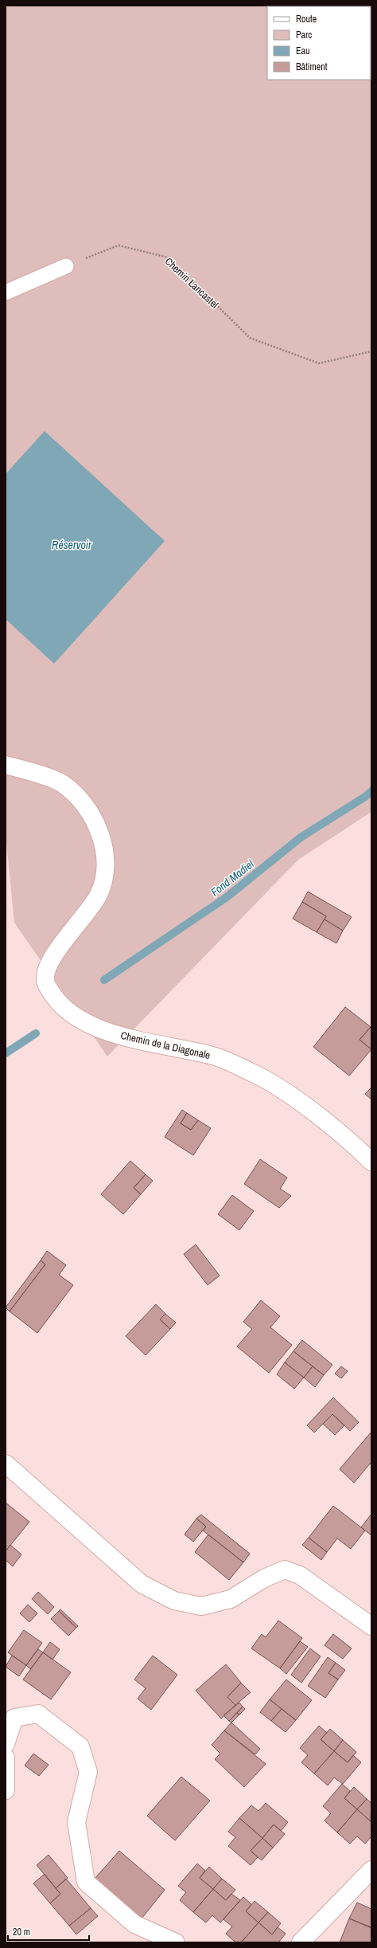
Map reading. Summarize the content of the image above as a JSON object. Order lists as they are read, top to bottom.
{
  "streets": {
    "street": ["Chemin de la Diagonale"],
    "path": ["Chemin Lancastel"]
  },
  "water": ["Réservoir", "Fond Madiel"],
  "legend": [
    "Route",
    "Parc",
    "Eau",
    "Bâtiment"
  ],
  "scale_bar": "20 m"
}
